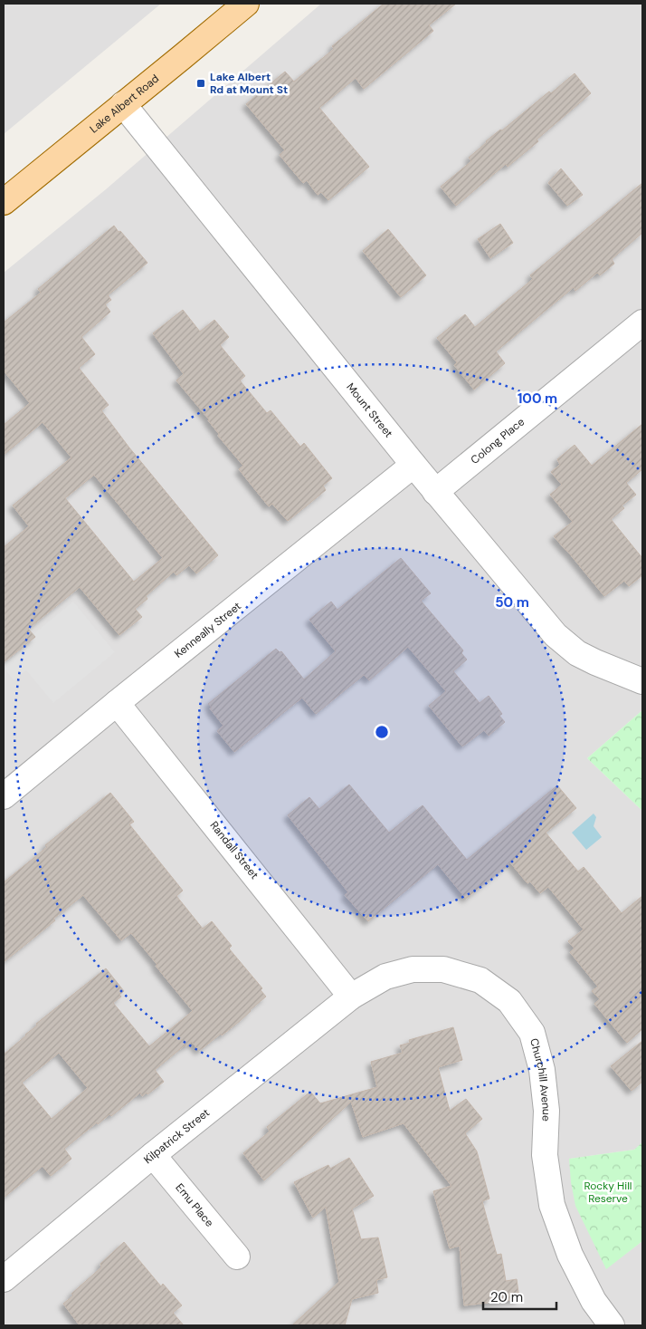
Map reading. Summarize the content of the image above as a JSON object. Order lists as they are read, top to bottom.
{
  "streets": {
    "main road": ["Lake Albert Road"],
    "street": [
      "Mount Street",
      "Colong Place",
      "Kenneally Street",
      "Randall Street",
      "Churchill Avenue",
      "Kilpatrick Street",
      "Emu Place"
    ]
  },
  "crossings": [
    ["Lake Albert Road", "Mount Street"],
    ["Mount Street", "Colong Place"],
    ["Mount Street", "Kenneally Street"],
    ["Kenneally Street", "Randall Street"],
    ["Randall Street", "Churchill Avenue"],
    ["Randall Street", "Kilpatrick Street"],
    ["Churchill Avenue", "Kilpatrick Street"],
    ["Kilpatrick Street", "Emu Place"]
  ],
  "parks": ["Rocky Hill Reserve"],
  "places": {
    "transit": ["Lake Albert Rd at Mount St"]
  },
  "scale_bar": "20 m",
  "rings": ["100 m", "50 m"]
}
